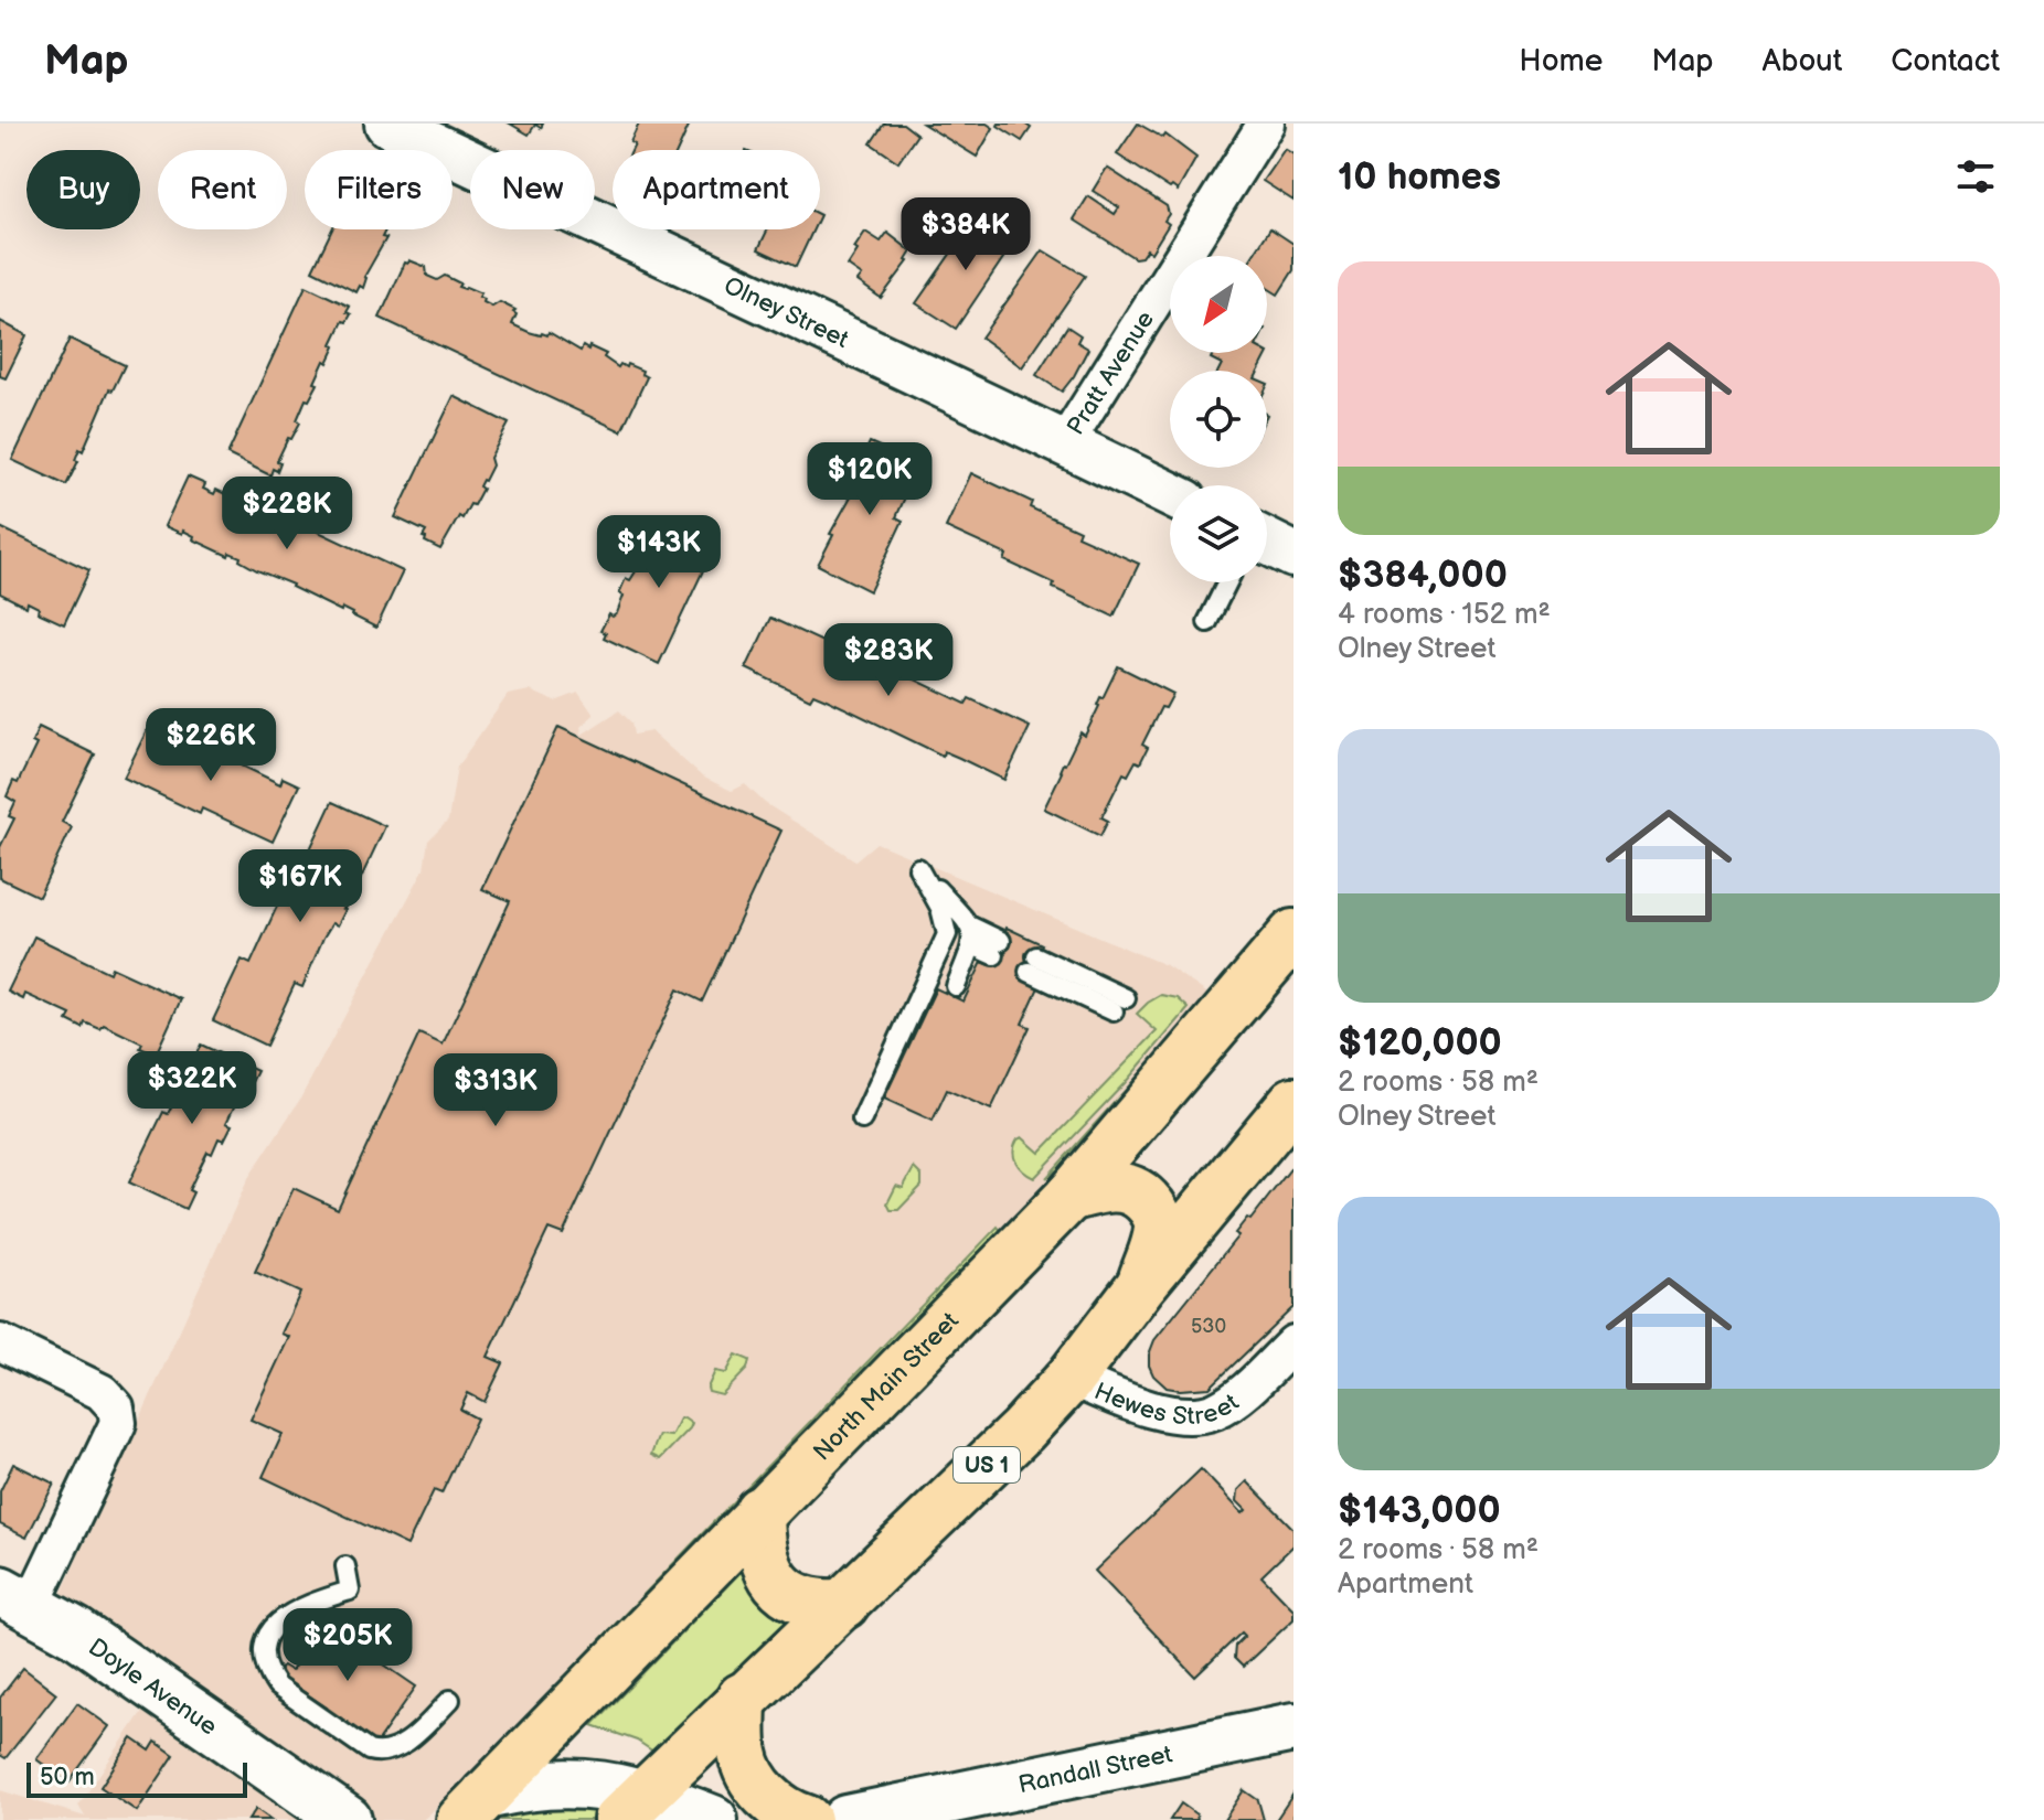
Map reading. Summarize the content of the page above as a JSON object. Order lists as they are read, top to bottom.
{
  "streets": {
    "main road": [
      "North Main Street",
      "US 1",
      "Doyle Avenue",
      "Randall Street"
    ],
    "street": ["Olney Street", "Pratt Avenue", "Hewes Street"]
  },
  "crossings": [
    ["Olney Street", "Pratt Avenue"],
    ["Hewes Street", "US 1"]
  ],
  "house_numbers": ["530"],
  "scale_bar": "50 m",
  "north": "bottom left",
  "page": {
    "header": "Map",
    "nav": [
      "Home",
      "Map",
      "About",
      "Contact"
    ],
    "heading": "10 homes",
    "chip": [
      "Buy",
      "Rent",
      "Filters",
      "New",
      "Apartment"
    ],
    "price": [
      "$384K",
      "$120K",
      "$228K",
      "$143K",
      "$283K",
      "$226K",
      "$167K",
      "$322K",
      "$313K",
      "$205K"
    ],
    "list": [
      {
        "name": "$384,000",
        "note": "4 rooms · 152 m² · Olney Street"
      },
      {
        "name": "$120,000",
        "note": "2 rooms · 58 m² · Olney Street"
      },
      {
        "name": "$143,000",
        "note": "2 rooms · 58 m² · Apartment"
      }
    ],
    "scale": "50 m"
  }
}
